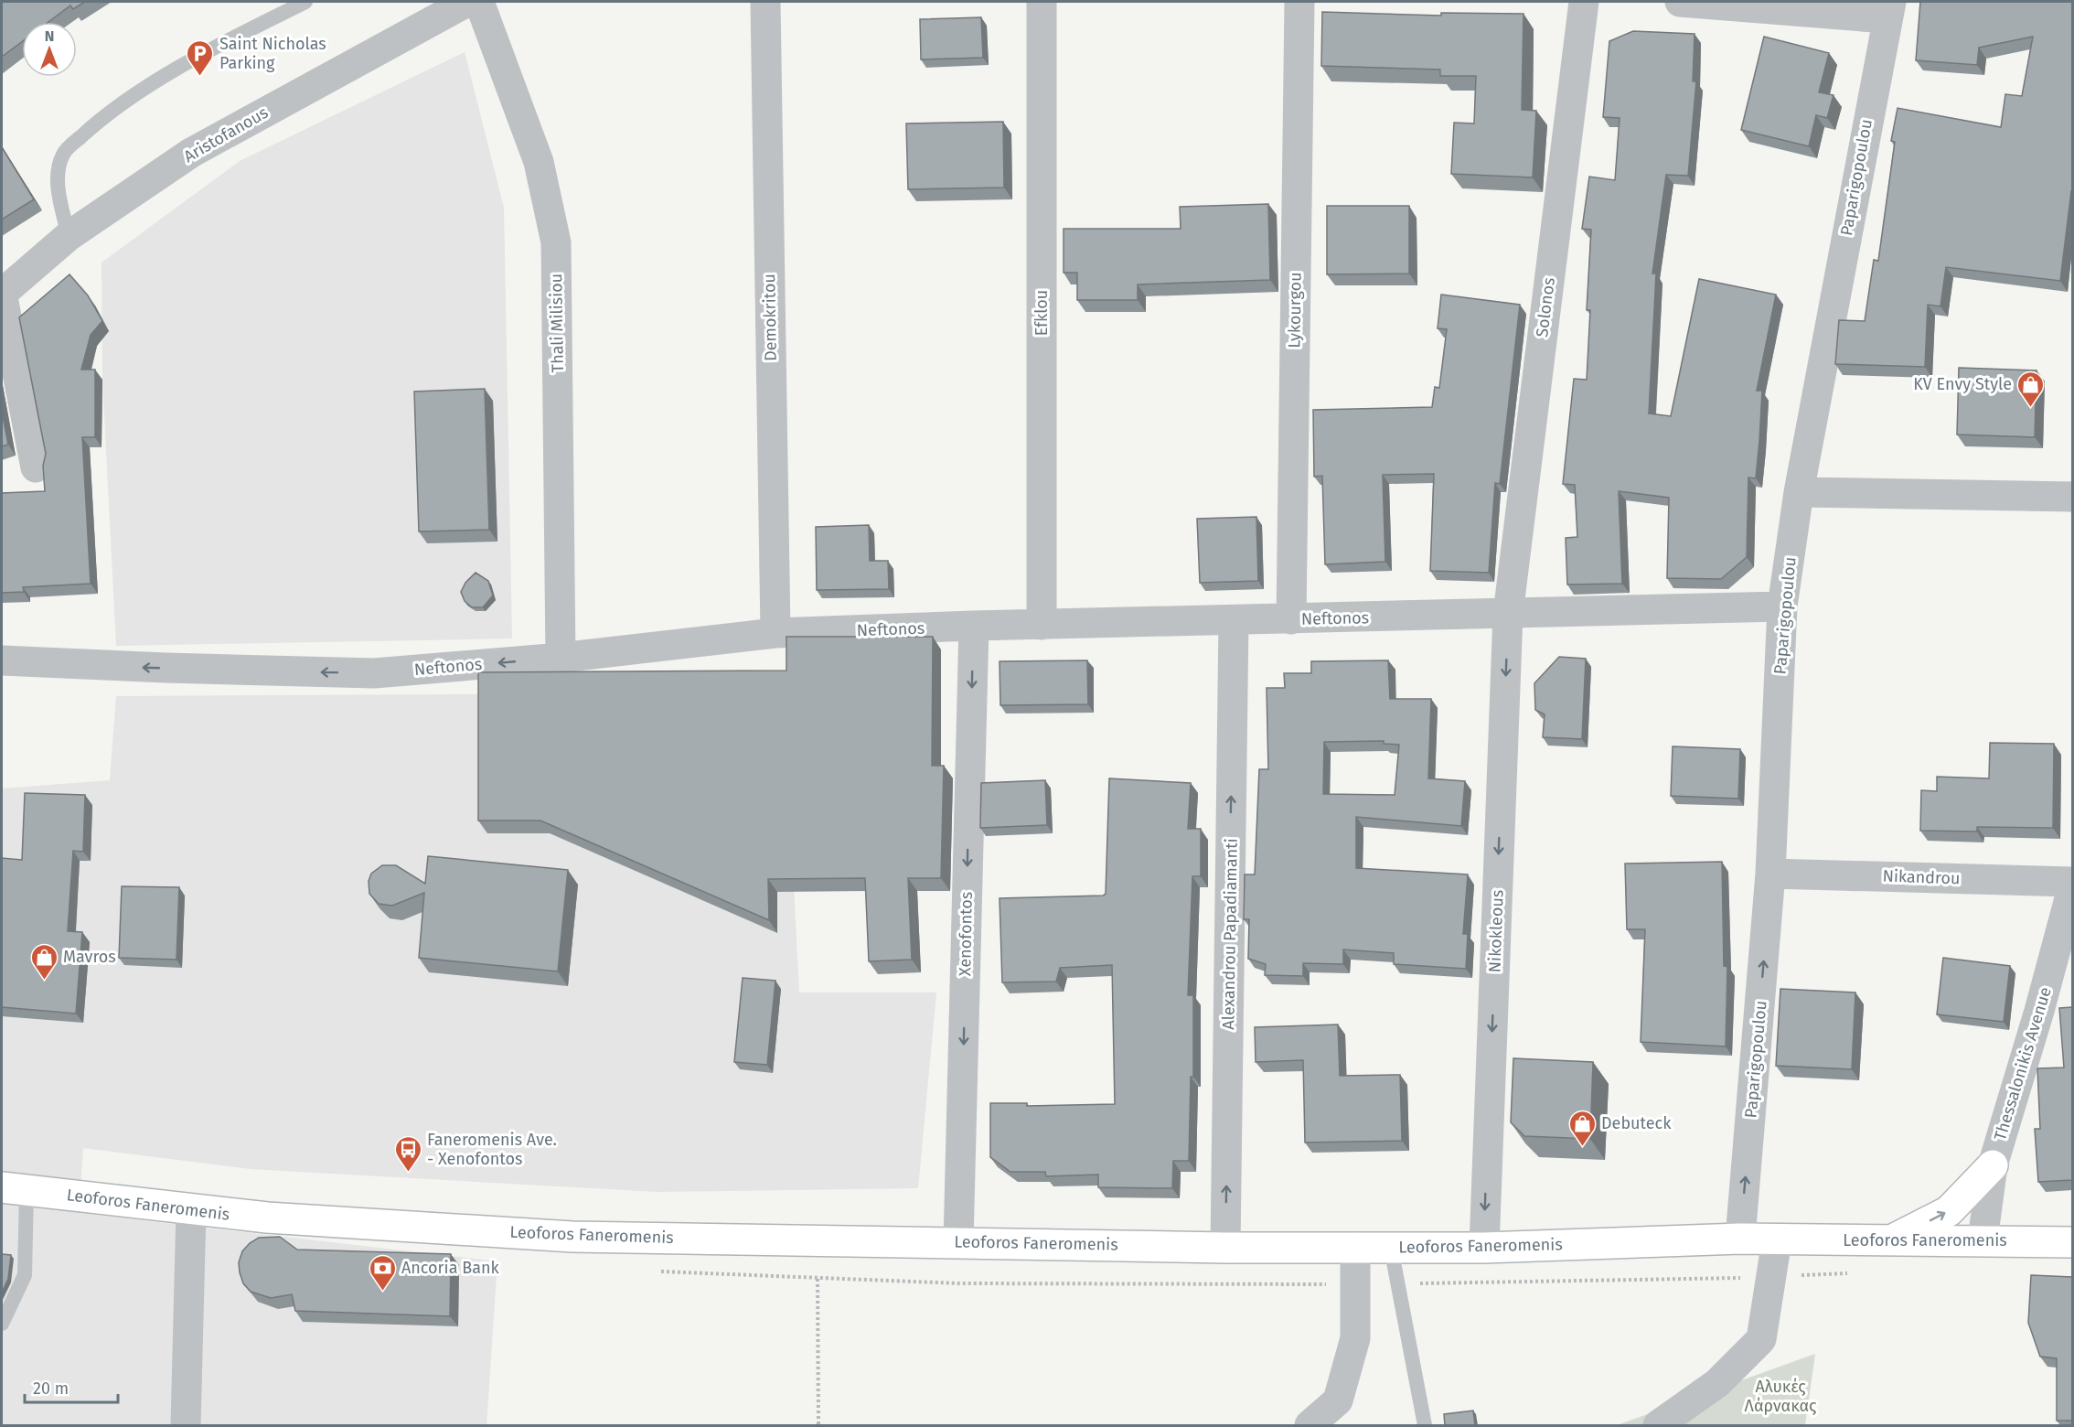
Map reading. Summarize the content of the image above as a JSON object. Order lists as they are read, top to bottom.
{
  "streets": {
    "main road": ["Leoforos Faneromenis"],
    "street": [
      "Aristofanous",
      "Paparigopoulou",
      "Solonos",
      "Lykourgou",
      "Efklou",
      "Demokritou",
      "Thali Milisiou",
      "Neftonos",
      "Nikandrou",
      "Nikokleous",
      "Xenofontos",
      "Alexandrou Papadiamanti",
      "Thessalonikis Avenue"
    ]
  },
  "crossings": [
    ["Paparigopoulou", "Neftonos"],
    ["Paparigopoulou", "Nikandrou"],
    ["Paparigopoulou", "Leoforos Faneromenis"],
    ["Solonos", "Neftonos"],
    ["Solonos", "Nikokleous"],
    ["Lykourgou", "Neftonos"],
    ["Efklou", "Neftonos"],
    ["Demokritou", "Neftonos"],
    ["Thali Milisiou", "Neftonos"],
    ["Neftonos", "Nikokleous"],
    ["Neftonos", "Xenofontos"],
    ["Neftonos", "Alexandrou Papadiamanti"],
    ["Nikokleous", "Leoforos Faneromenis"],
    ["Xenofontos", "Leoforos Faneromenis"],
    ["Alexandrou Papadiamanti", "Leoforos Faneromenis"],
    ["Thessalonikis Avenue", "Leoforos Faneromenis"]
  ],
  "one_way": ["Nikokleous", "Xenofontos", "Alexandrou Papadiamanti"],
  "parks": ["Αλυκές Λάρνακας"],
  "places": {
    "parking": ["Saint Nicholas Parking"],
    "shop": ["KV Envy Style", "Mavros", "Debuteck"],
    "bus stop": ["Faneromenis Ave. - Xenofontos"],
    "bank": ["Ancoria Bank"]
  },
  "scale_bar": "20 m",
  "north": "top"
}
